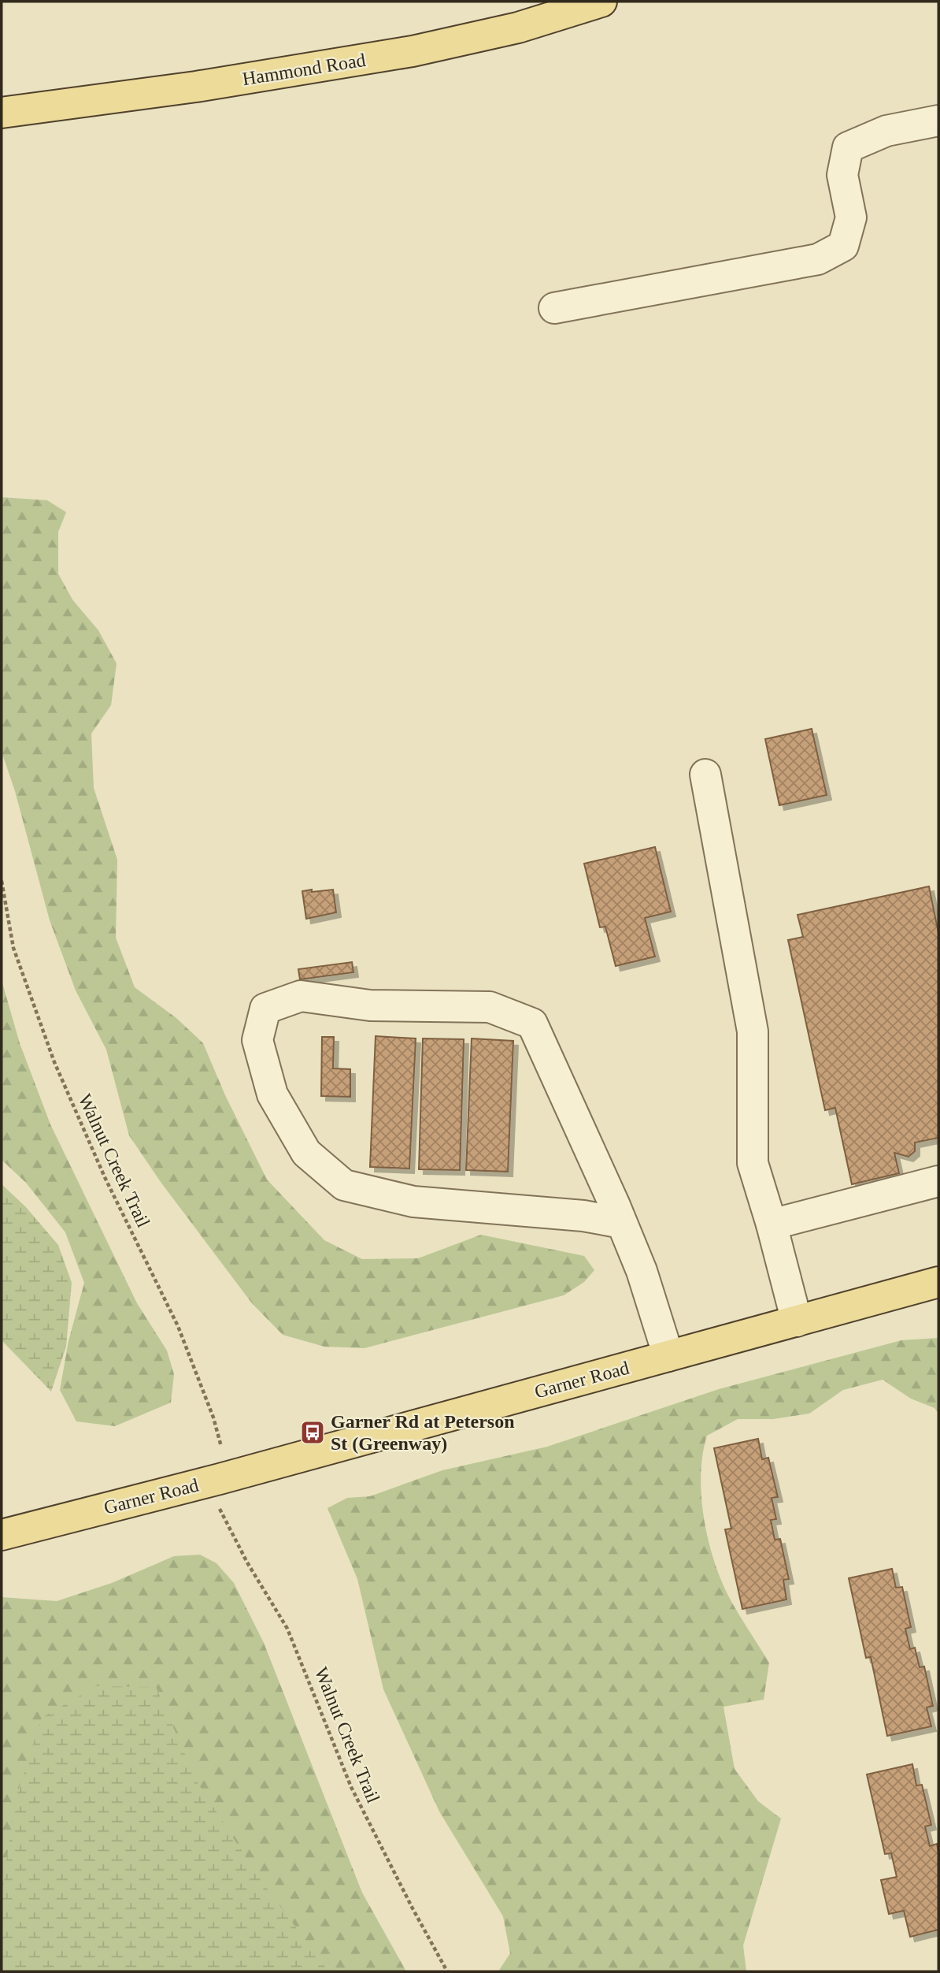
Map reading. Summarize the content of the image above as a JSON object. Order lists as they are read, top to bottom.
{
  "streets": {
    "main road": ["Hammond Road", "Garner Road"],
    "path": ["Walnut Creek Trail"]
  },
  "places": {
    "bus stop": ["Garner Rd at Peterson St (Greenway)"]
  }
}
